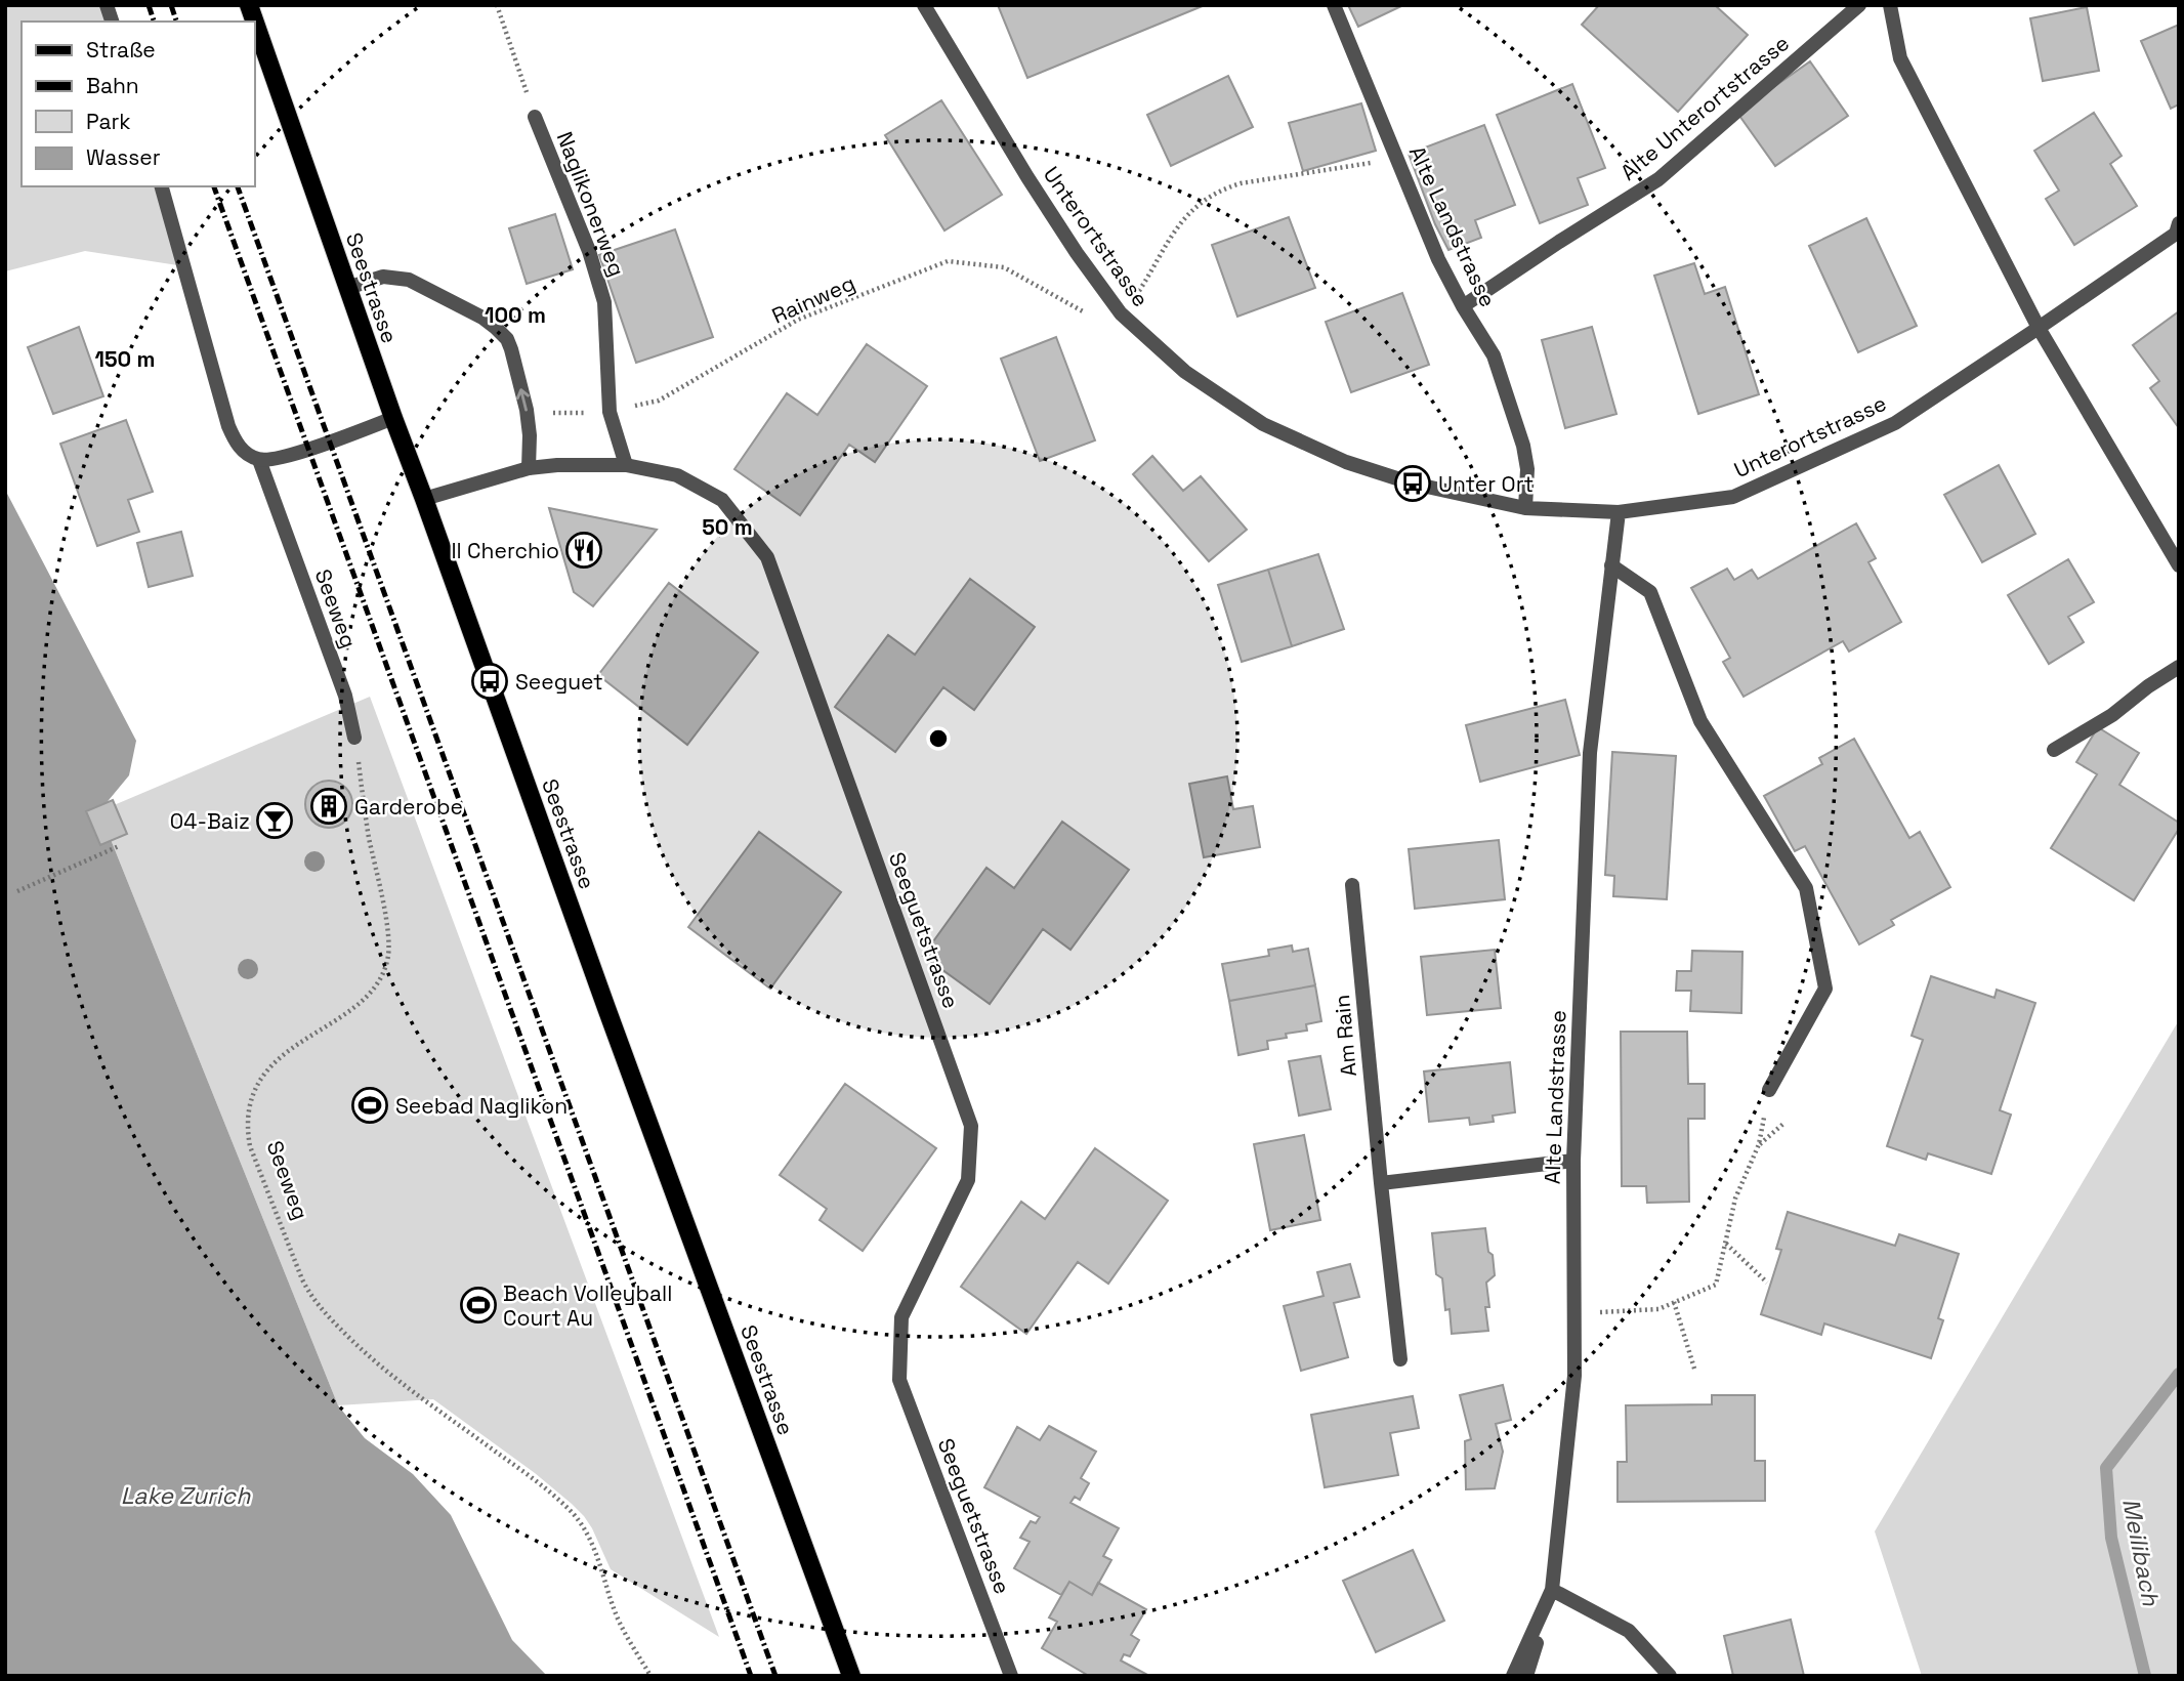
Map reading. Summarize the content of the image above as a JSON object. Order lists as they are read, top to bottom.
{
  "streets": {
    "main road": ["Seestrasse"],
    "street": [
      "Alte Unterortstrasse",
      "Naglikonerweg",
      "Alte Landstrasse",
      "Unterortstrasse",
      "Seeweg",
      "Seeguetstrasse",
      "Am Rain"
    ],
    "path": ["Rainweg"]
  },
  "crossings": [
    ["Alte Unterortstrasse", "Alte Landstrasse"],
    ["Naglikonerweg", "Rainweg"],
    ["Naglikonerweg", "Seeguetstrasse"],
    ["Alte Landstrasse", "Unterortstrasse"],
    ["Seestrasse", "Seeguetstrasse"]
  ],
  "water": ["Lake Zurich", "Meilibach"],
  "places": {
    "bus stop": ["Unter Ort", "Seeguet"],
    "restaurant": ["Il Cherchio"],
    "building": ["Garderobe"],
    "bar": ["04-Baiz"],
    "sports": ["Seebad Naglikon", "Beach Volleyball Court Au"]
  },
  "legend": [
    "Straße",
    "Bahn",
    "Park",
    "Wasser"
  ],
  "rings": ["100 m", "150 m", "50 m"]
}
